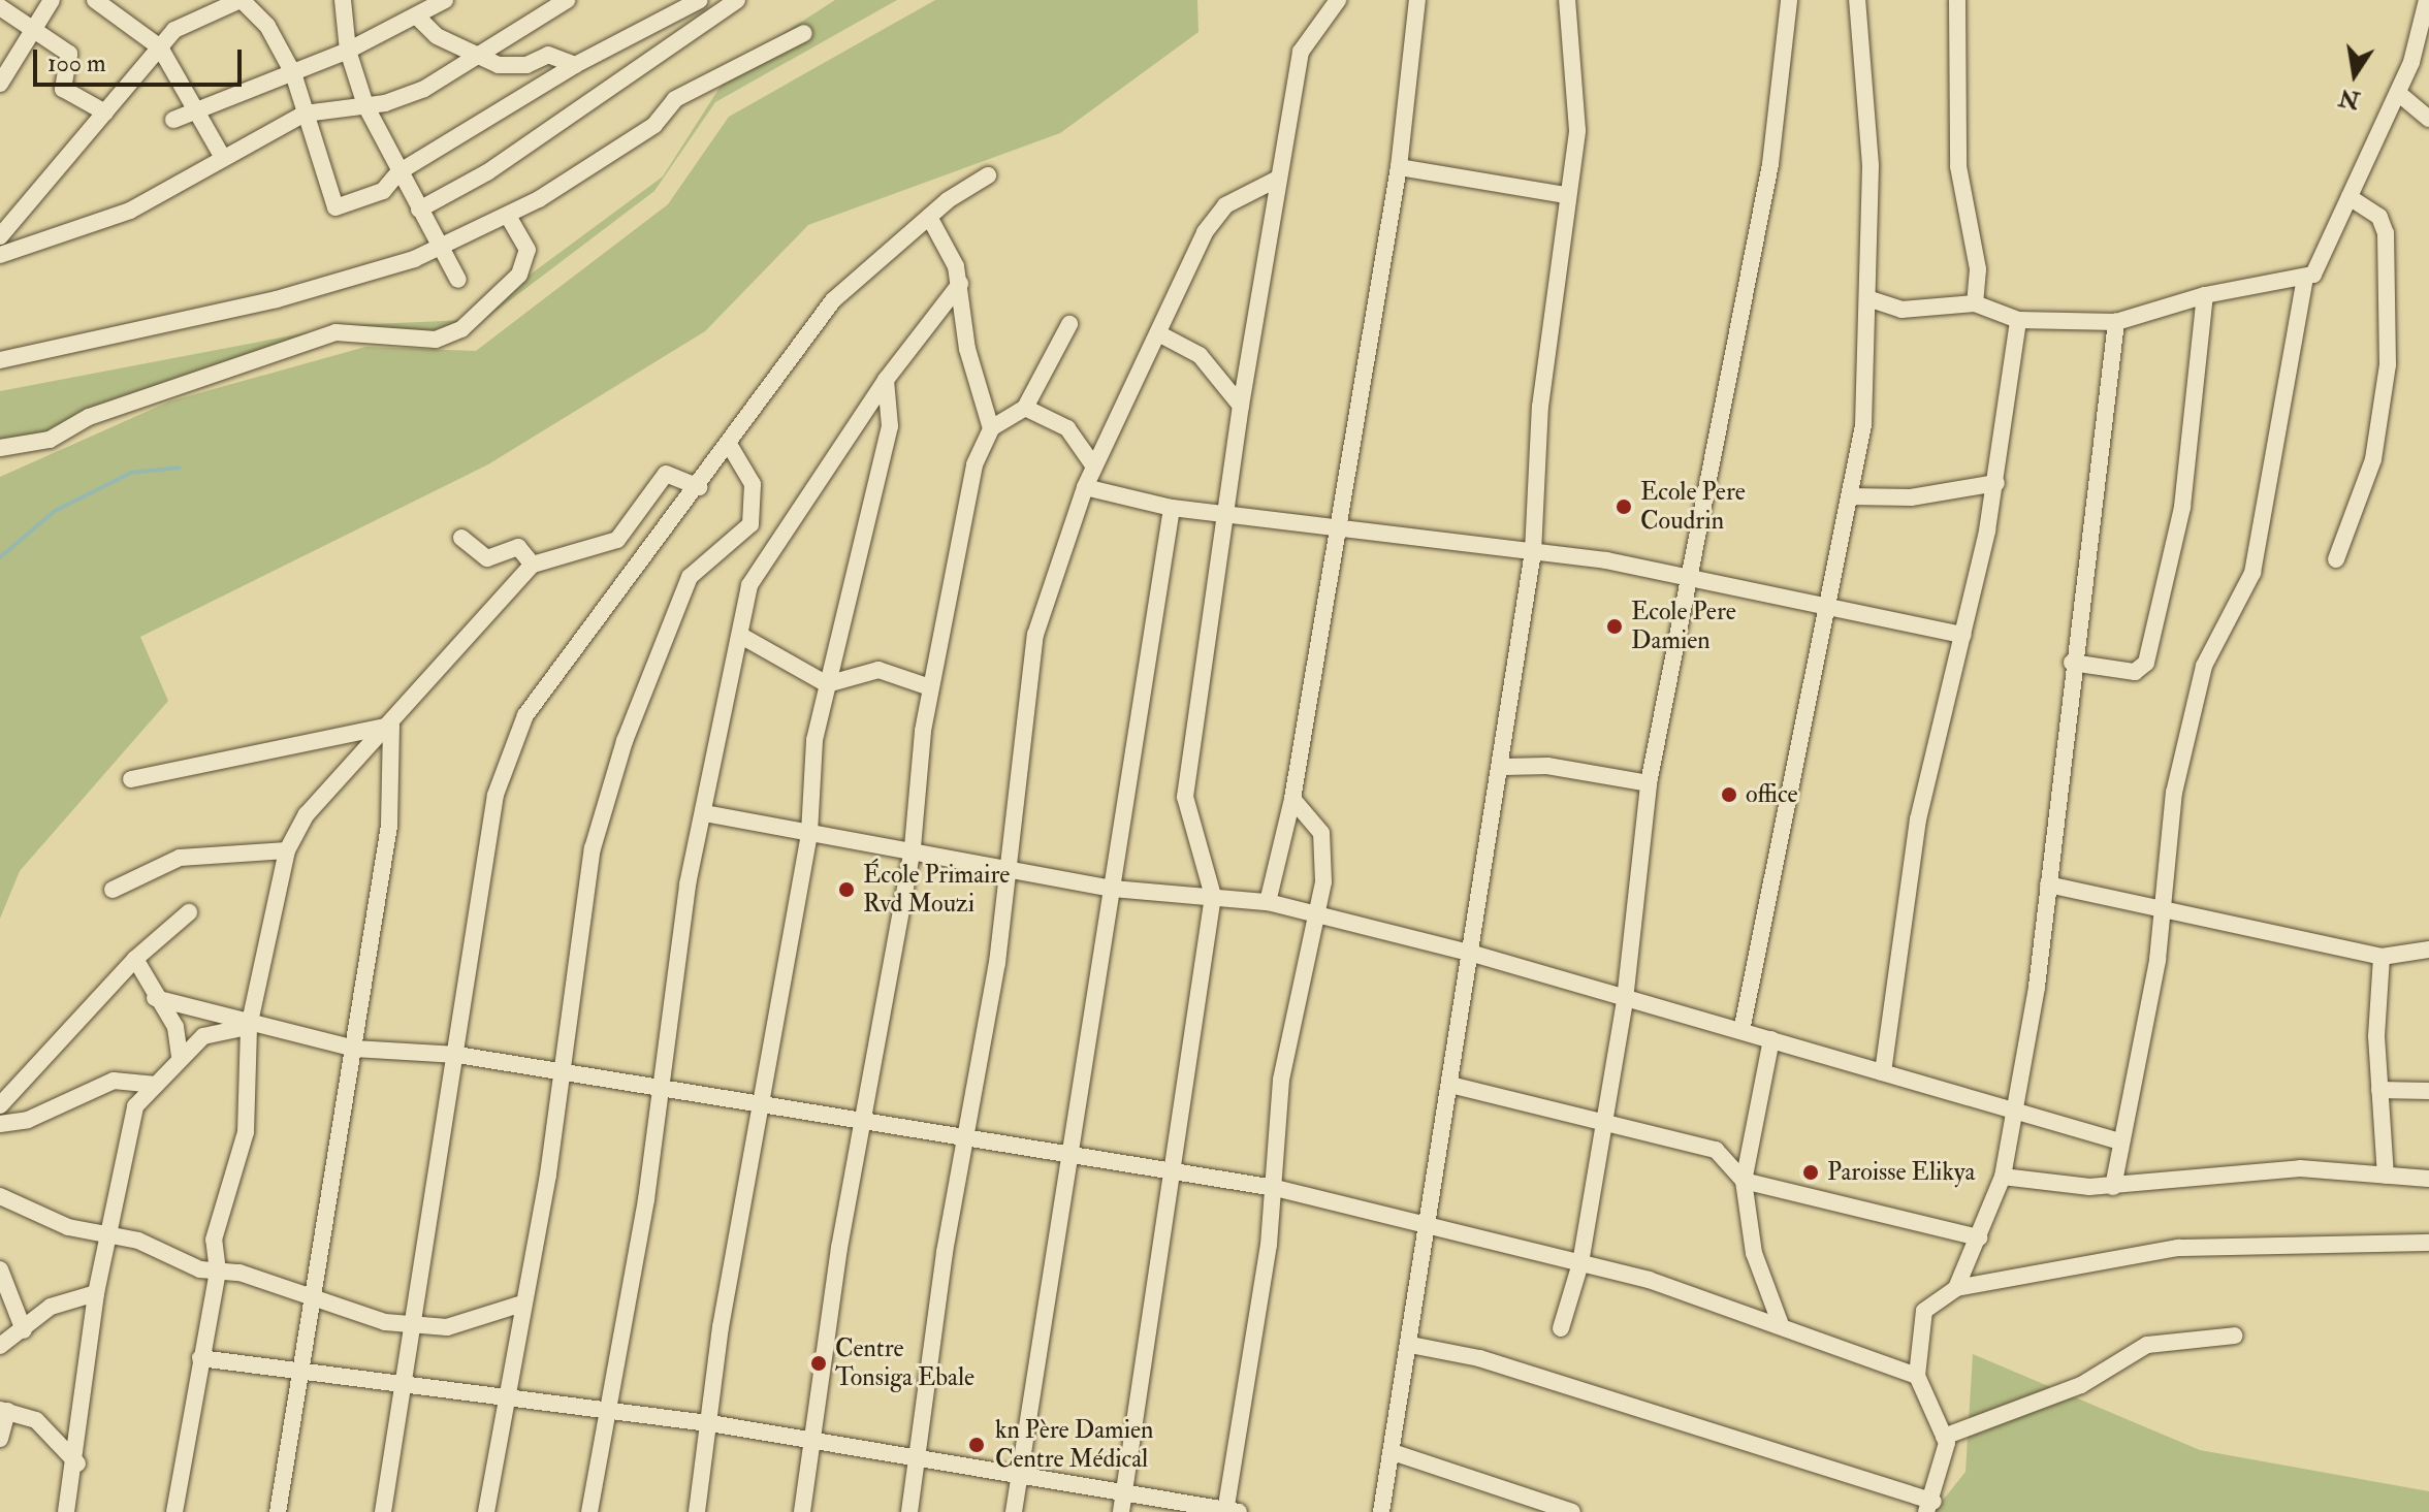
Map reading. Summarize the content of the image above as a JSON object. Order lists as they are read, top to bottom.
{
  "places": [
    "Ecole Pere Coudrin",
    "Ecole Pere Damien",
    "office",
    "École Primaire Rvd Mouzi",
    "Paroisse Elikya",
    "Centre Tonsiga Ebale",
    "kn Père Damien Centre Médical"
  ],
  "scale_bar": "100 m",
  "north": "bottom"
}
